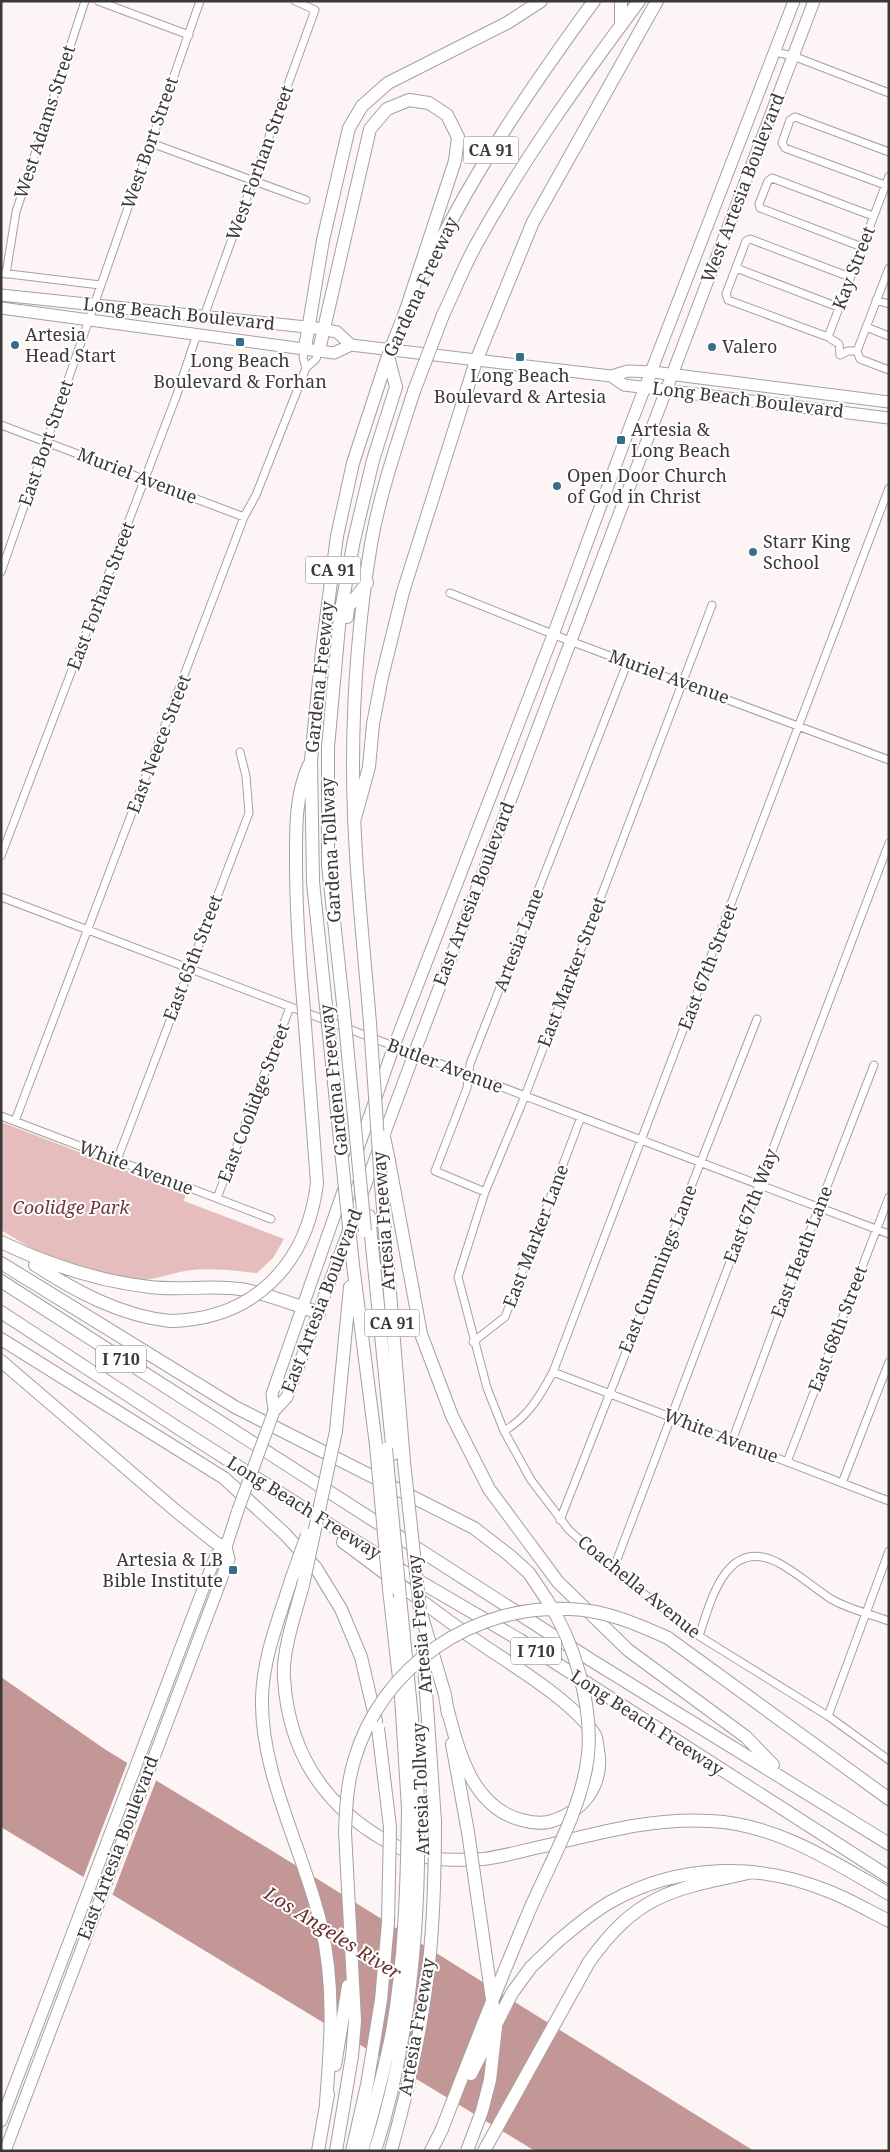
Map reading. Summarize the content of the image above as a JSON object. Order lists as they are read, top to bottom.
{
  "streets": {
    "highway": [
      "CA 91",
      "Gardena Freeway",
      "Gardena Tollway",
      "Artesia Freeway",
      "I 710",
      "Long Beach Freeway",
      "Artesia Tollway"
    ],
    "main road": ["West Artesia Boulevard", "Long Beach Boulevard", "East Artesia Boulevard"],
    "street": [
      "West Adams Street",
      "West Bort Street",
      "West Forhan Street",
      "Kay Street",
      "East Bort Street",
      "Muriel Avenue",
      "East Forhan Street",
      "East Neece Street",
      "Artesia Lane",
      "East 65th Street",
      "East 67th Street",
      "East Marker Street",
      "Butler Avenue",
      "East Coolidge Street",
      "White Avenue",
      "East 67th Way",
      "East Marker Lane",
      "East Heath Lane",
      "East Cummings Lane",
      "East 68th Street",
      "Coachella Avenue"
    ]
  },
  "crossings": [
    ["West Bort Street", "East Bort Street"],
    ["West Forhan Street", "Long Beach Boulevard"],
    ["West Artesia Boulevard", "Long Beach Boulevard"],
    ["West Artesia Boulevard", "East Artesia Boulevard"],
    ["Gardena Freeway", "Gardena Tollway"],
    ["Gardena Freeway", "Artesia Freeway"],
    ["Long Beach Boulevard", "East Bort Street"],
    ["Long Beach Boulevard", "East Forhan Street"],
    ["Long Beach Boulevard", "East Neece Street"],
    ["Long Beach Boulevard", "East Artesia Boulevard"],
    ["East Bort Street", "Muriel Avenue"],
    ["Muriel Avenue", "East Forhan Street"],
    ["Muriel Avenue", "East Neece Street"],
    ["Muriel Avenue", "East Artesia Boulevard"],
    ["Muriel Avenue", "Artesia Lane"],
    ["Muriel Avenue", "East 67th Street"],
    ["Muriel Avenue", "East Marker Street"],
    ["East Neece Street", "Butler Avenue"],
    ["East Neece Street", "White Avenue"],
    ["Gardena Tollway", "Artesia Tollway"],
    ["East Artesia Boulevard", "Butler Avenue"],
    ["Artesia Lane", "East Marker Street"],
    ["Artesia Lane", "Butler Avenue"],
    ["East 65th Street", "Butler Avenue"],
    ["East 65th Street", "White Avenue"],
    ["East 67th Street", "Butler Avenue"],
    ["East 67th Street", "White Avenue"],
    ["East 67th Street", "Coachella Avenue"],
    ["East Marker Street", "Butler Avenue"],
    ["East Marker Street", "East Marker Lane"],
    ["East Marker Street", "Coachella Avenue"],
    ["Butler Avenue", "East Coolidge Street"],
    ["Butler Avenue", "East 67th Way"],
    ["Butler Avenue", "East Marker Lane"],
    ["Butler Avenue", "East Heath Lane"],
    ["Butler Avenue", "East Cummings Lane"],
    ["Butler Avenue", "East 68th Street"],
    ["East Coolidge Street", "White Avenue"],
    ["White Avenue", "East 67th Way"],
    ["White Avenue", "East Heath Lane"],
    ["White Avenue", "East Cummings Lane"],
    ["White Avenue", "East 68th Street"],
    ["East 67th Way", "Coachella Avenue"],
    ["Artesia Freeway", "Artesia Tollway"],
    ["East Marker Lane", "Coachella Avenue"],
    ["East Cummings Lane", "Coachella Avenue"]
  ],
  "water": ["Los Angeles River"],
  "parks": ["Coolidge Park"],
  "places": {
    "transit": [
      "Long Beach Boulevard & Forhan",
      "Long Beach Boulevard & Artesia",
      "Artesia & Long Beach",
      "Artesia & LB Bible Institute"
    ],
    "other": [
      "Artesia Head Start",
      "Valero",
      "Open Door Church of God in Christ",
      "Starr King School"
    ]
  }
}
